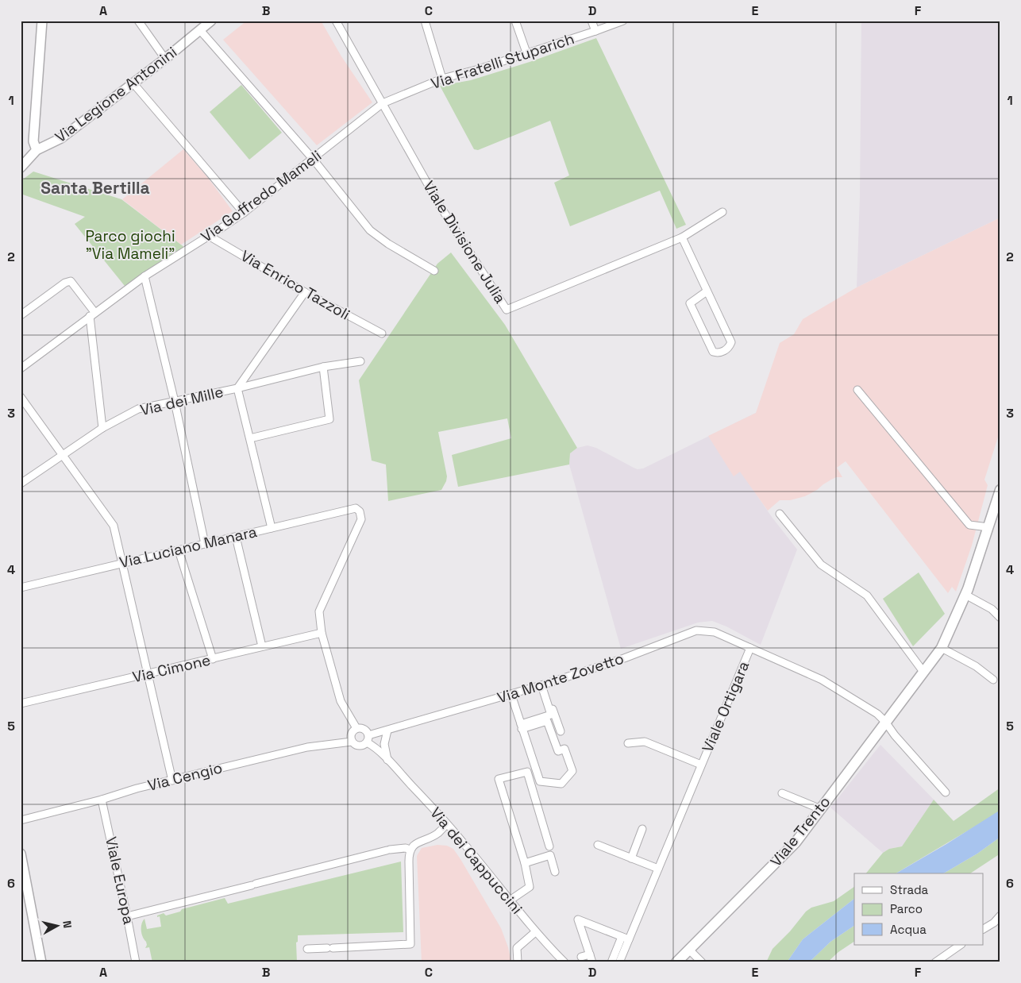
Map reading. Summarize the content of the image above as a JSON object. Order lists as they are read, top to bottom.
{
  "streets": {
    "main road": ["Viale Trento"],
    "street": [
      "Via Fratelli Stuparich",
      "Via Legione Antonini",
      "Via Goffredo Mameli",
      "Viale Divisione Julia",
      "Via Enrico Tazzoli",
      "Via dei Mille",
      "Via Luciano Manara",
      "Via Cimone",
      "Via Monte Zovetto",
      "Viale Ortigara",
      "Via Cengio",
      "Via dei Cappuccini",
      "Viale Europa"
    ]
  },
  "crossings": [
    ["Via Fratelli Stuparich", "Via Goffredo Mameli"],
    ["Via Fratelli Stuparich", "Viale Divisione Julia"],
    ["Via Goffredo Mameli", "Viale Divisione Julia"],
    ["Via Goffredo Mameli", "Via Enrico Tazzoli"],
    ["Via Luciano Manara", "Via Cimone"],
    ["Via Monte Zovetto", "Viale Ortigara"],
    ["Via Monte Zovetto", "Via Cengio"],
    ["Via Monte Zovetto", "Viale Trento"],
    ["Via Monte Zovetto", "Via dei Cappuccini"],
    ["Via Cengio", "Via dei Cappuccini"],
    ["Via Cengio", "Viale Europa"]
  ],
  "districts": ["Santa Bertilla"],
  "parks": ["Parco giochi \"Via Mameli\""],
  "legend": ["Strada", "Parco", "Acqua"],
  "north": "right",
  "grid": {
    "columns": [
      "A",
      "B",
      "C",
      "D",
      "E",
      "F"
    ],
    "rows": [
      "1",
      "2",
      "3",
      "4",
      "5",
      "6"
    ]
  }
}
